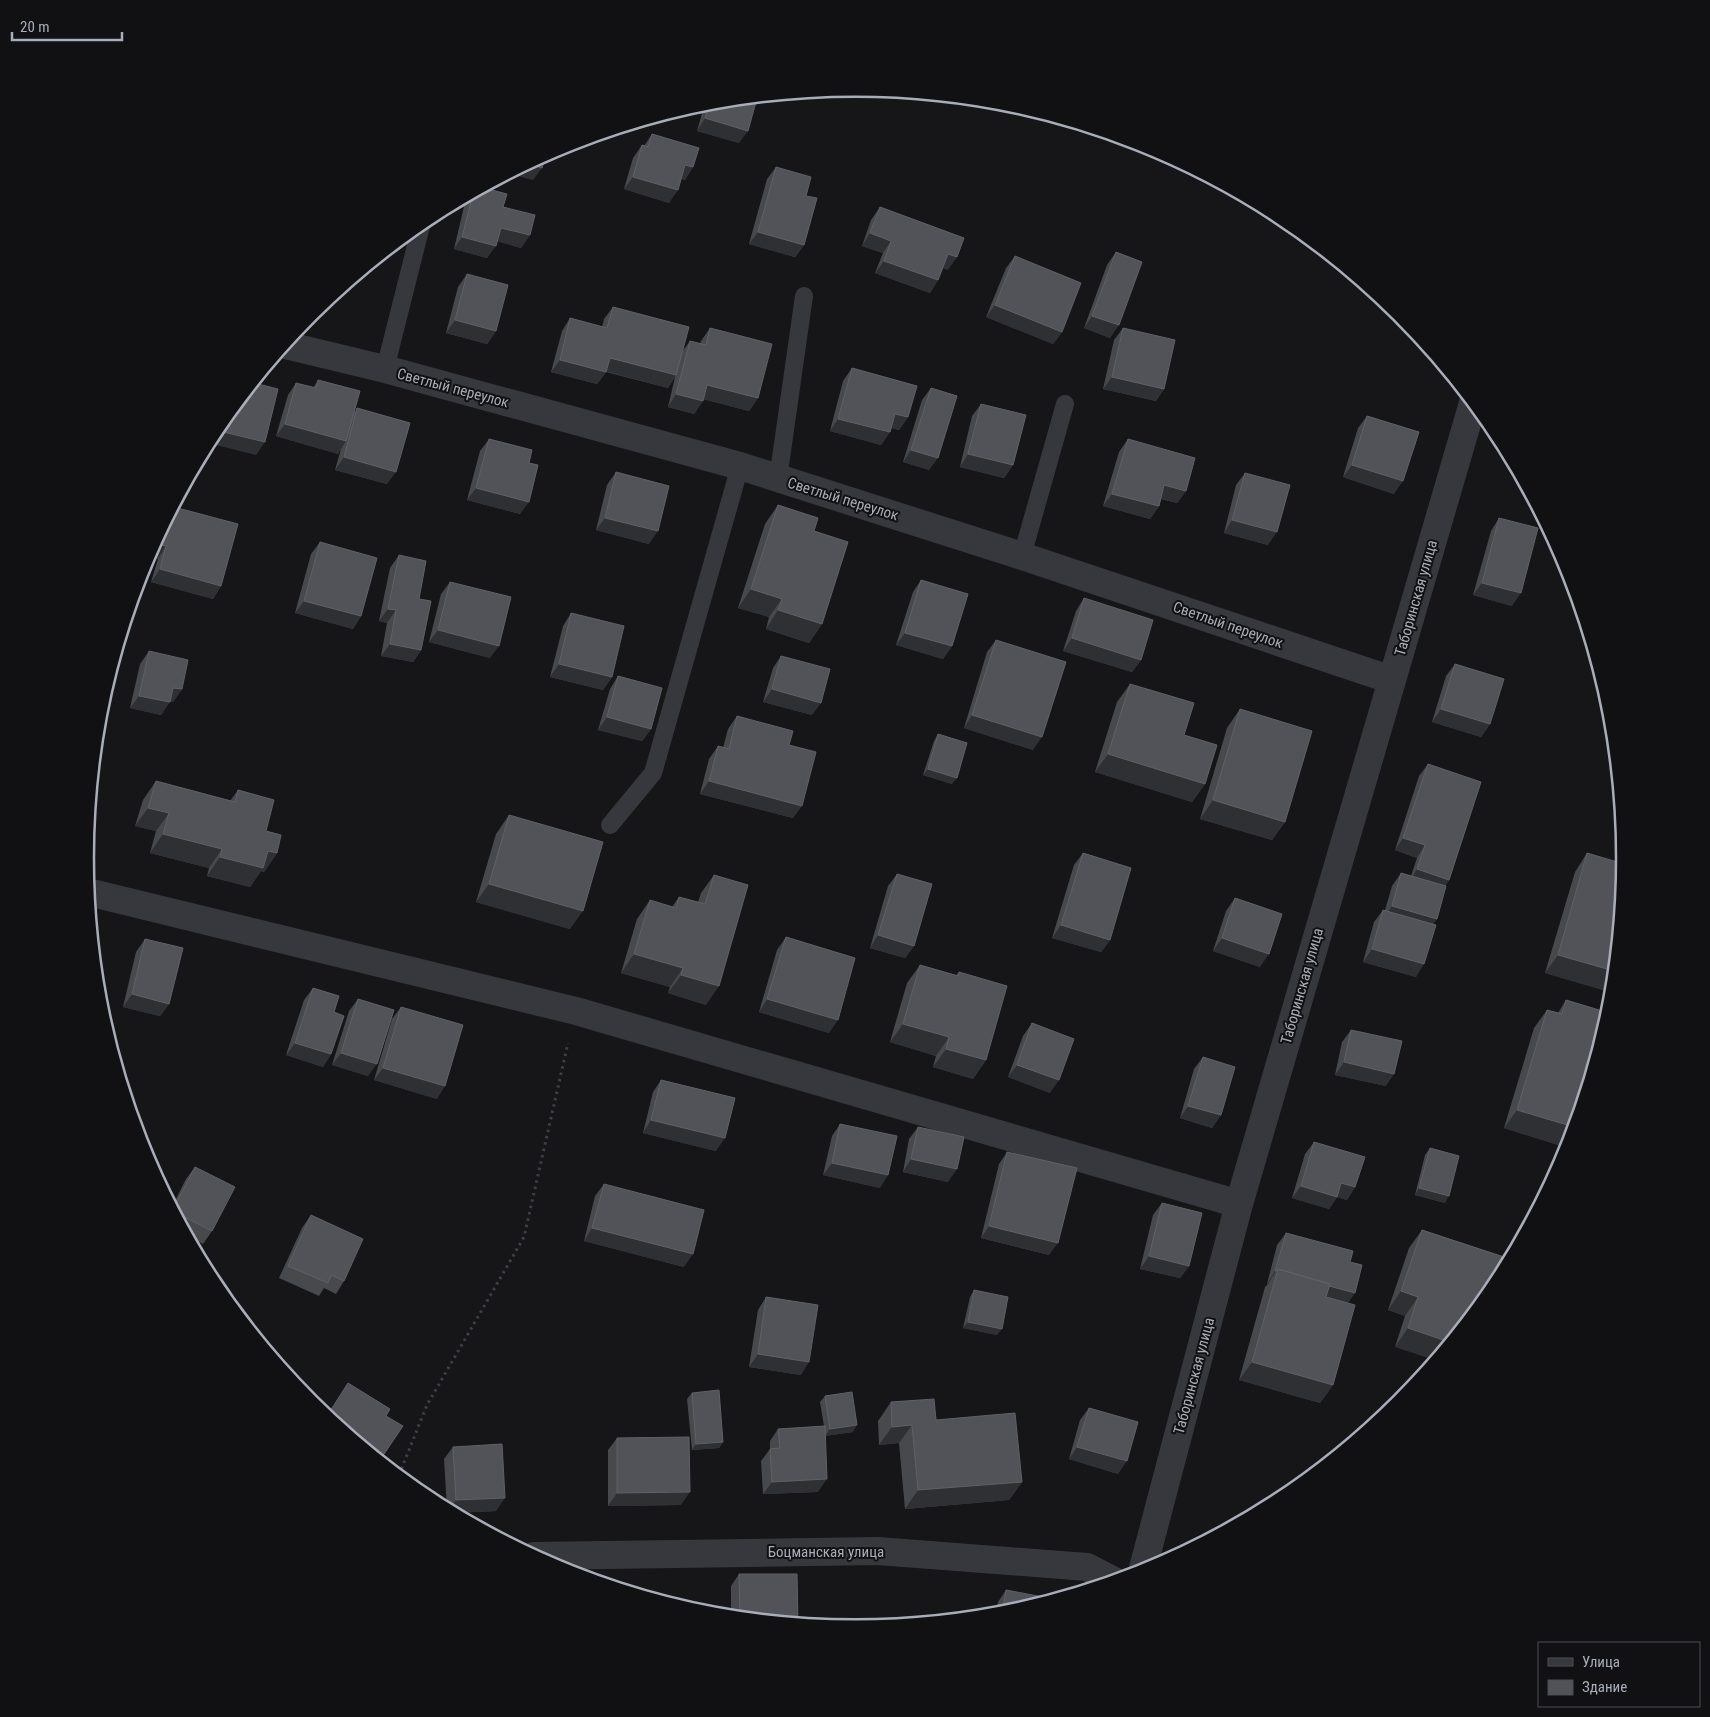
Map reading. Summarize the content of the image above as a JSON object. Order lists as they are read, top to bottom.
{
  "streets": {
    "street": ["Светлый переулок", "Таборинская улица", "Боцманская улица"]
  },
  "crossings": [
    ["Светлый переулок", "Таборинская улица"]
  ],
  "legend": ["Улица", "Здание"],
  "scale_bar": "20 m"
}
